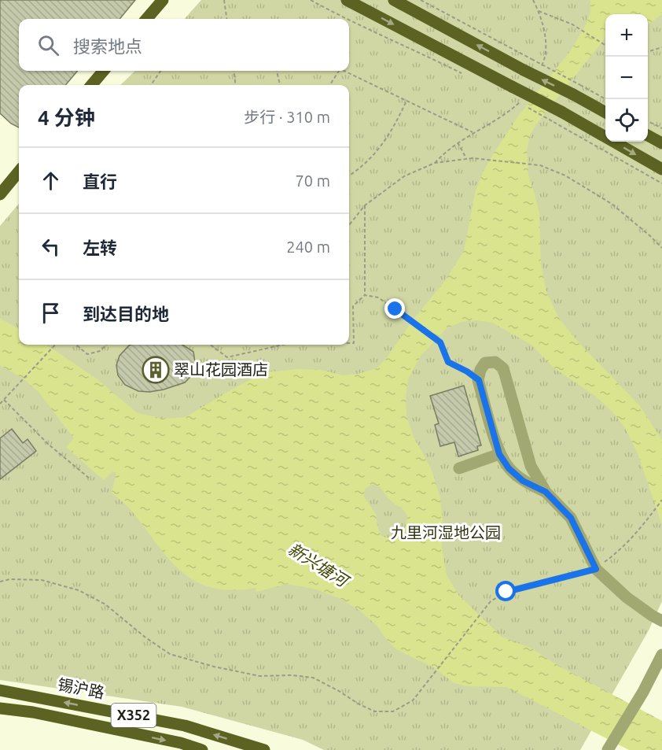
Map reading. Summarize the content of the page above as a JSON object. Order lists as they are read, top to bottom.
{
  "streets": {
    "main road": ["锡沪路", "X352"]
  },
  "water": ["新兴塘河"],
  "parks": ["九里河湿地公园"],
  "places": {
    "building": ["翠山花园酒店"]
  },
  "page": {
    "map_buttons": ["+", "−"],
    "search": "搜索地点",
    "heading": ["4 分钟", "步行 · 310 m"],
    "list": [
      ["直行", "70 m"],
      ["左转", "240 m"],
      "到达目的地"
    ]
  }
}
